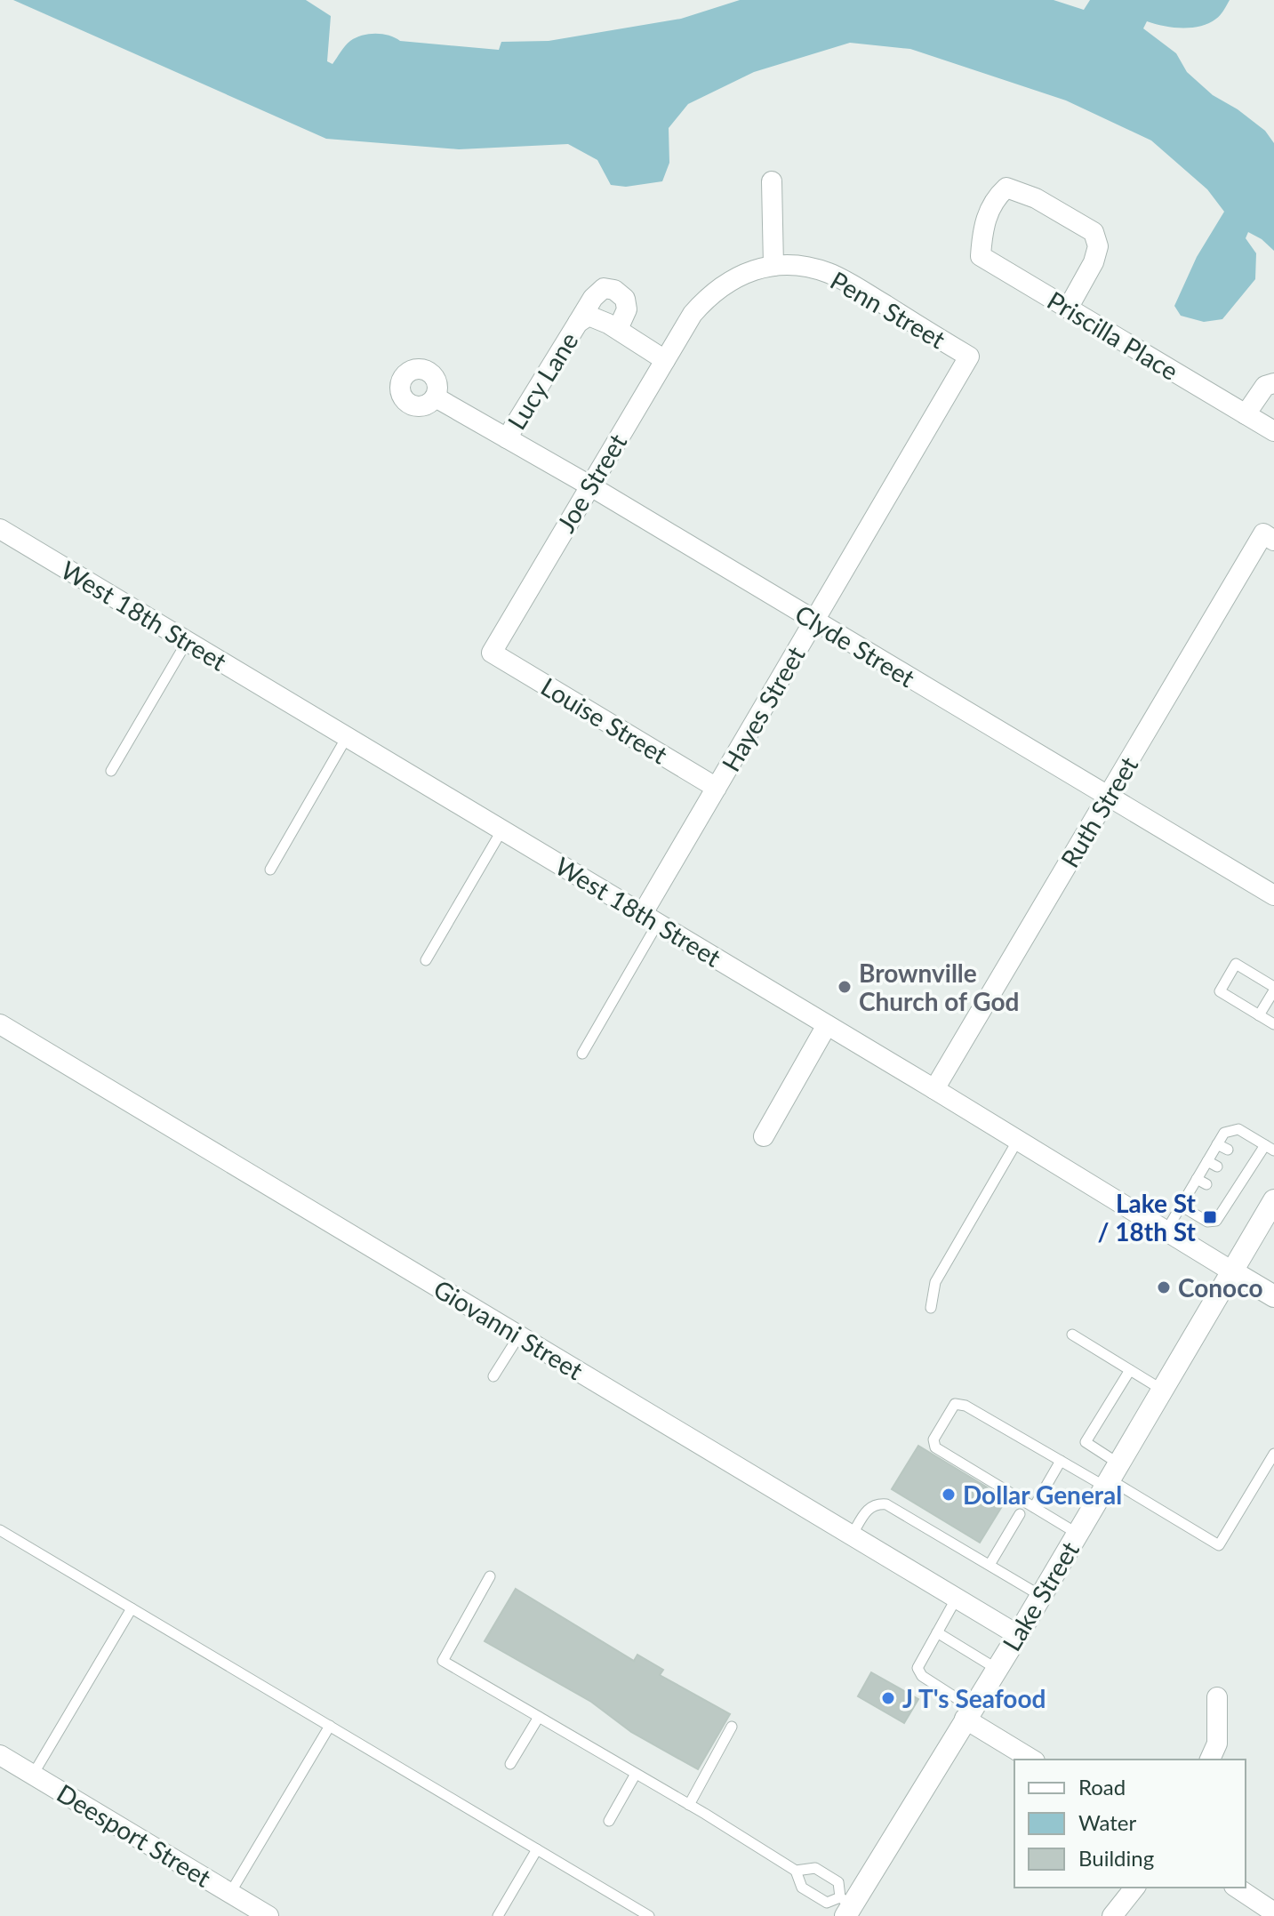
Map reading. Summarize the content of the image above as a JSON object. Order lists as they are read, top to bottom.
{
  "streets": {
    "street": [
      "Penn Street",
      "Priscilla Place",
      "Lucy Lane",
      "Joe Street",
      "West 18th Street",
      "Clyde Street",
      "Hayes Street",
      "Louise Street",
      "Ruth Street",
      "Giovanni Street",
      "Lake Street",
      "Deesport Street"
    ]
  },
  "crossings": [
    ["Penn Street", "Joe Street"],
    ["Penn Street", "Hayes Street"],
    ["Lucy Lane", "Joe Street"],
    ["Lucy Lane", "Clyde Street"],
    ["Joe Street", "Clyde Street"],
    ["Joe Street", "Louise Street"],
    ["West 18th Street", "Hayes Street"],
    ["West 18th Street", "Ruth Street"],
    ["West 18th Street", "Lake Street"],
    ["Clyde Street", "Hayes Street"],
    ["Clyde Street", "Ruth Street"],
    ["Hayes Street", "Louise Street"],
    ["Giovanni Street", "Lake Street"]
  ],
  "places": {
    "other": [
      "Brownville Church of God",
      "Conoco",
      "Dollar General",
      "J T's Seafood"
    ],
    "transit": ["Lake St / 18th St"]
  },
  "legend": ["Road", "Water", "Building"]
}
